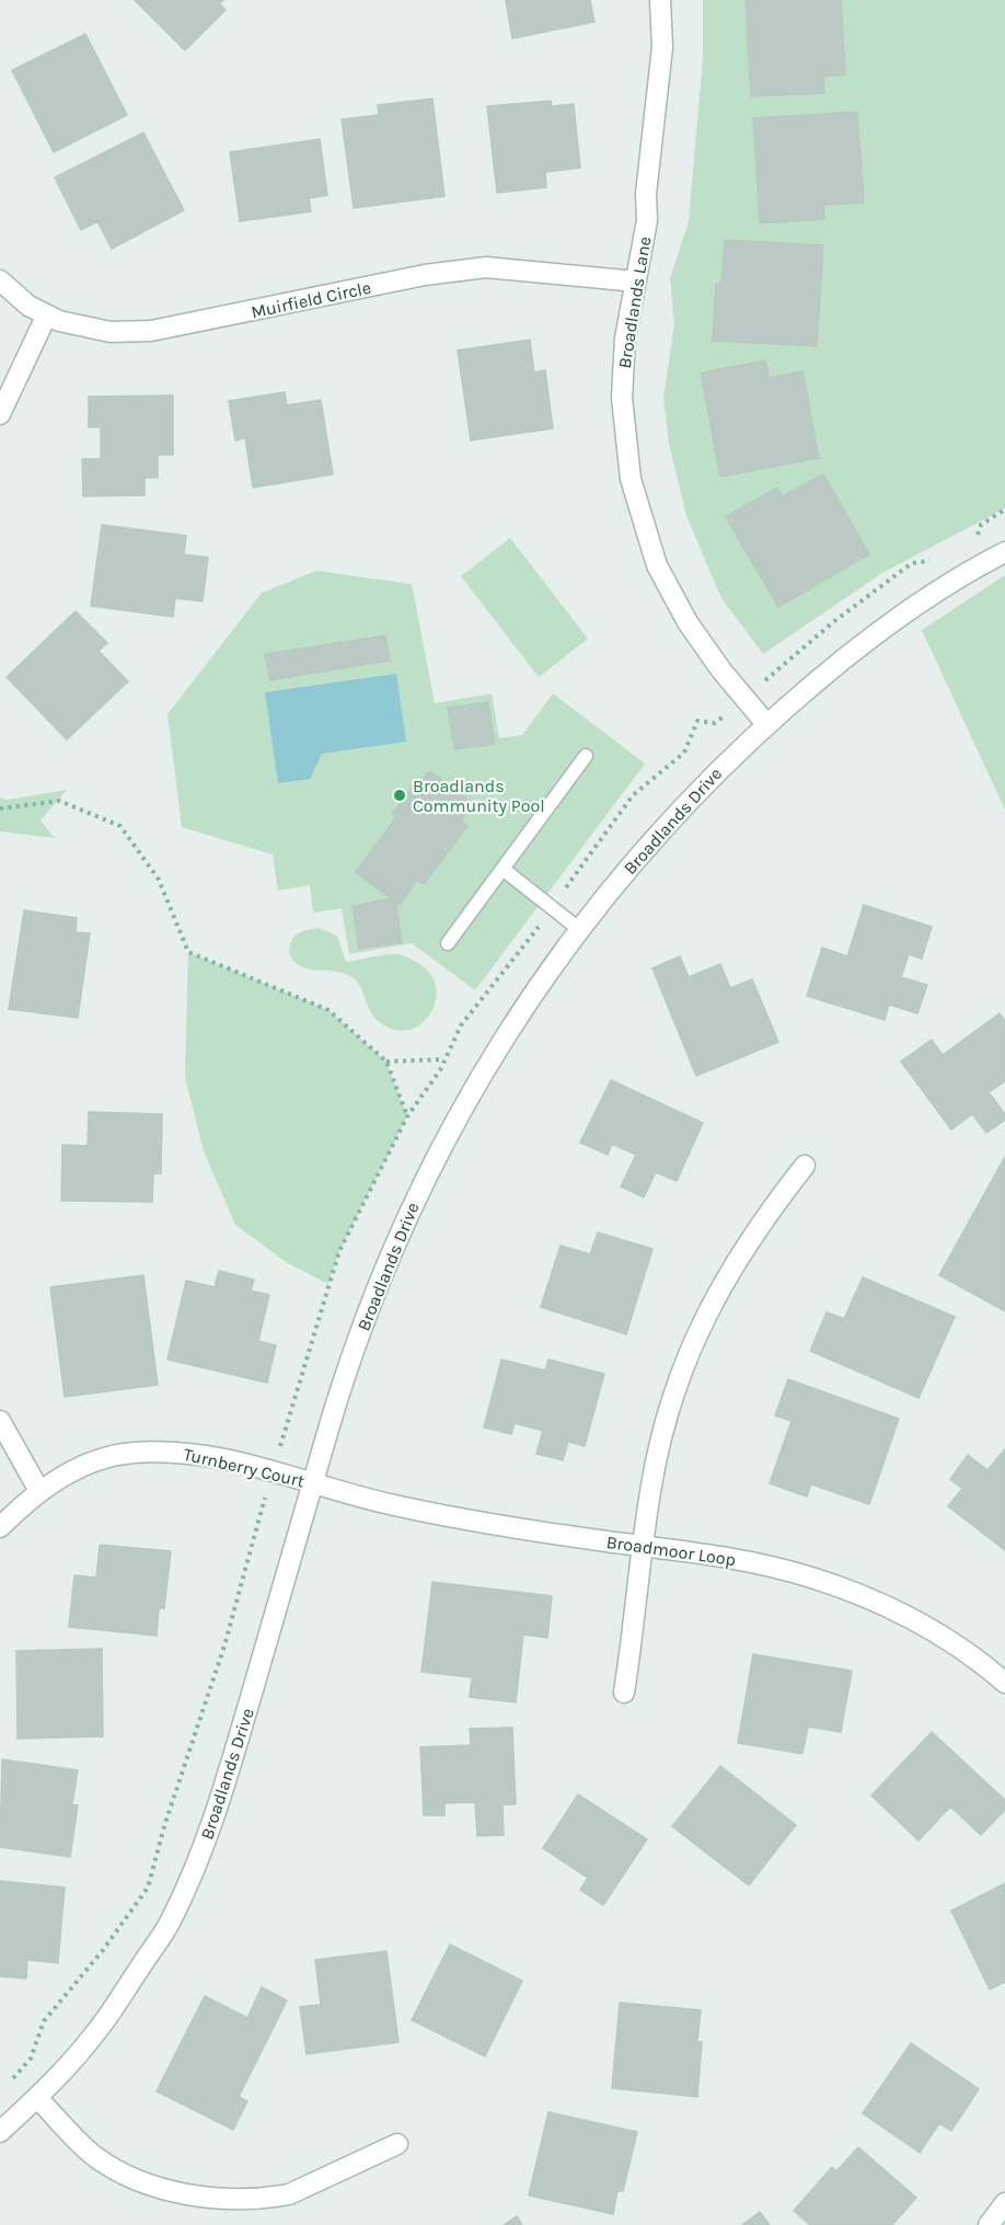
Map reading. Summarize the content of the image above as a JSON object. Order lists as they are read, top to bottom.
{
  "streets": {
    "street": [
      "Muirfield Circle",
      "Broadlands Lane",
      "Broadlands Drive",
      "Turnberry Court",
      "Broadmoor Loop"
    ]
  },
  "crossings": [
    ["Muirfield Circle", "Broadlands Lane"],
    ["Broadlands Lane", "Broadlands Drive"],
    ["Broadlands Drive", "Turnberry Court"],
    ["Broadlands Drive", "Broadmoor Loop"],
    ["Turnberry Court", "Broadmoor Loop"]
  ],
  "places": ["Broadlands Community Pool"]
}
